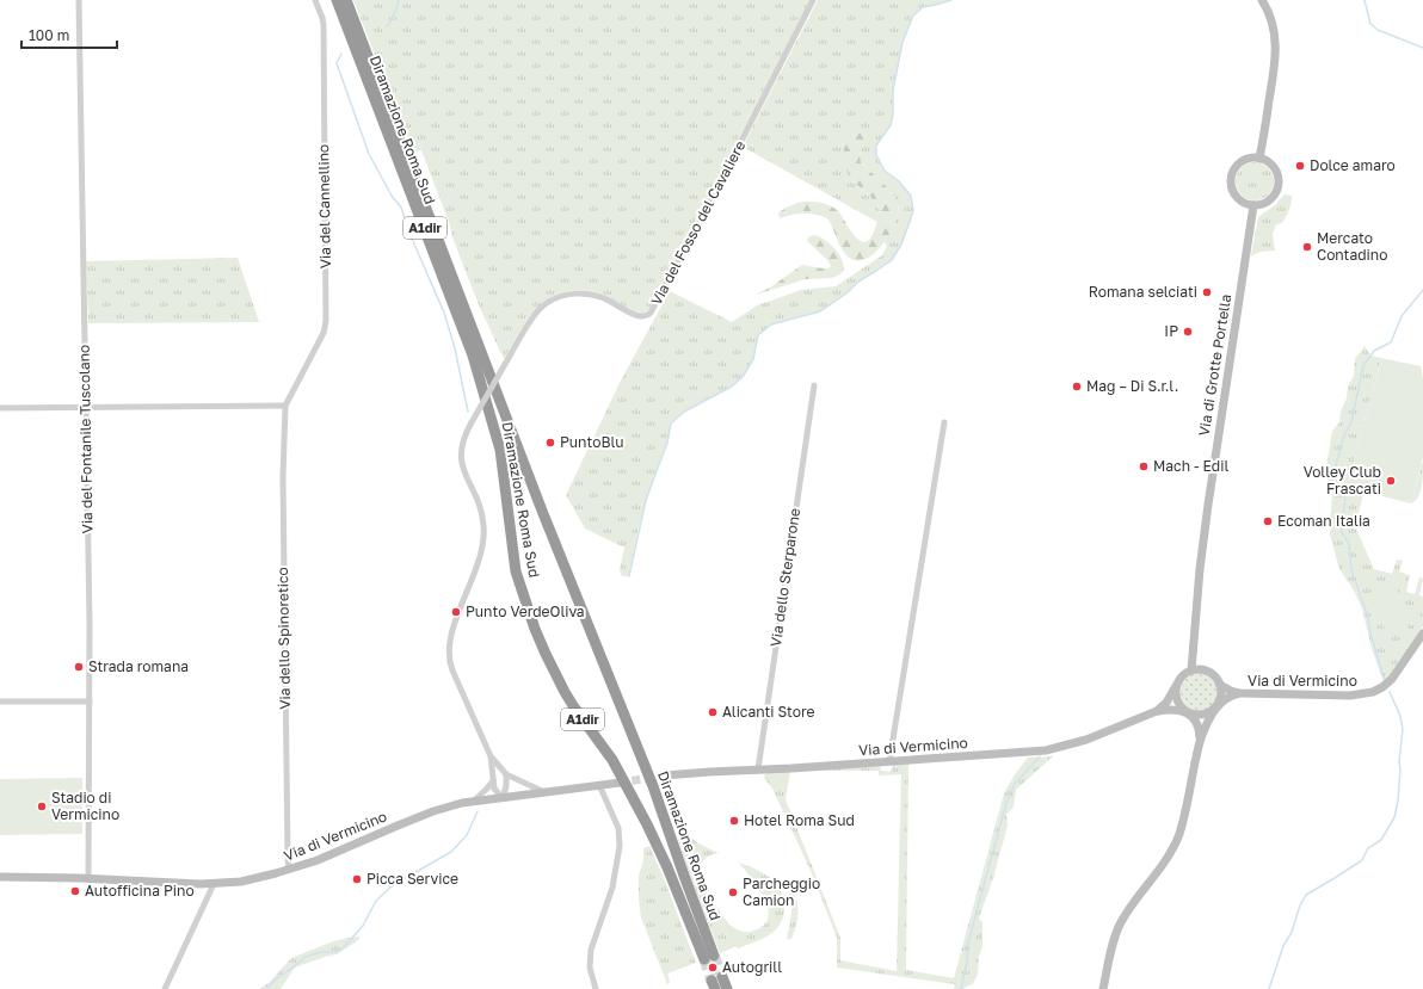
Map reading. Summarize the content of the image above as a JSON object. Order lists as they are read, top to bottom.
{
  "streets": {
    "highway": ["Diramazione Roma Sud", "A1dir"],
    "main road": ["Via di Grotte Portella", "Via di Vermicino"],
    "street": [
      "Via del Cannellino",
      "Via del Fosso del Cavaliere",
      "Via del Fontanile Tuscolano",
      "Via dello Sterparone",
      "Via dello Spinoretico"
    ]
  },
  "crossings": [
    ["Via del Cannellino", "Via dello Spinoretico"],
    ["Via di Grotte Portella", "Via di Vermicino"],
    ["Via del Fontanile Tuscolano", "Via di Vermicino"],
    ["Via dello Sterparone", "Via di Vermicino"],
    ["Via dello Spinoretico", "Via di Vermicino"]
  ],
  "places": [
    "Dolce amaro",
    "Mercato Contadino",
    "Romana selciati",
    "IP",
    "Mag – Di S.r.l.",
    "PuntoBlu",
    "Mach - Edil",
    "Volley Club Frascati",
    "Ecoman Italia",
    "Punto VerdeOliva",
    "Strada romana",
    "Alicanti Store",
    "Stadio di Vermicino",
    "Hotel Roma Sud",
    "Picca Service",
    "Autofficina Pino",
    "Parcheggio Camion",
    "Autogrill"
  ],
  "scale_bar": "100 m"
}
